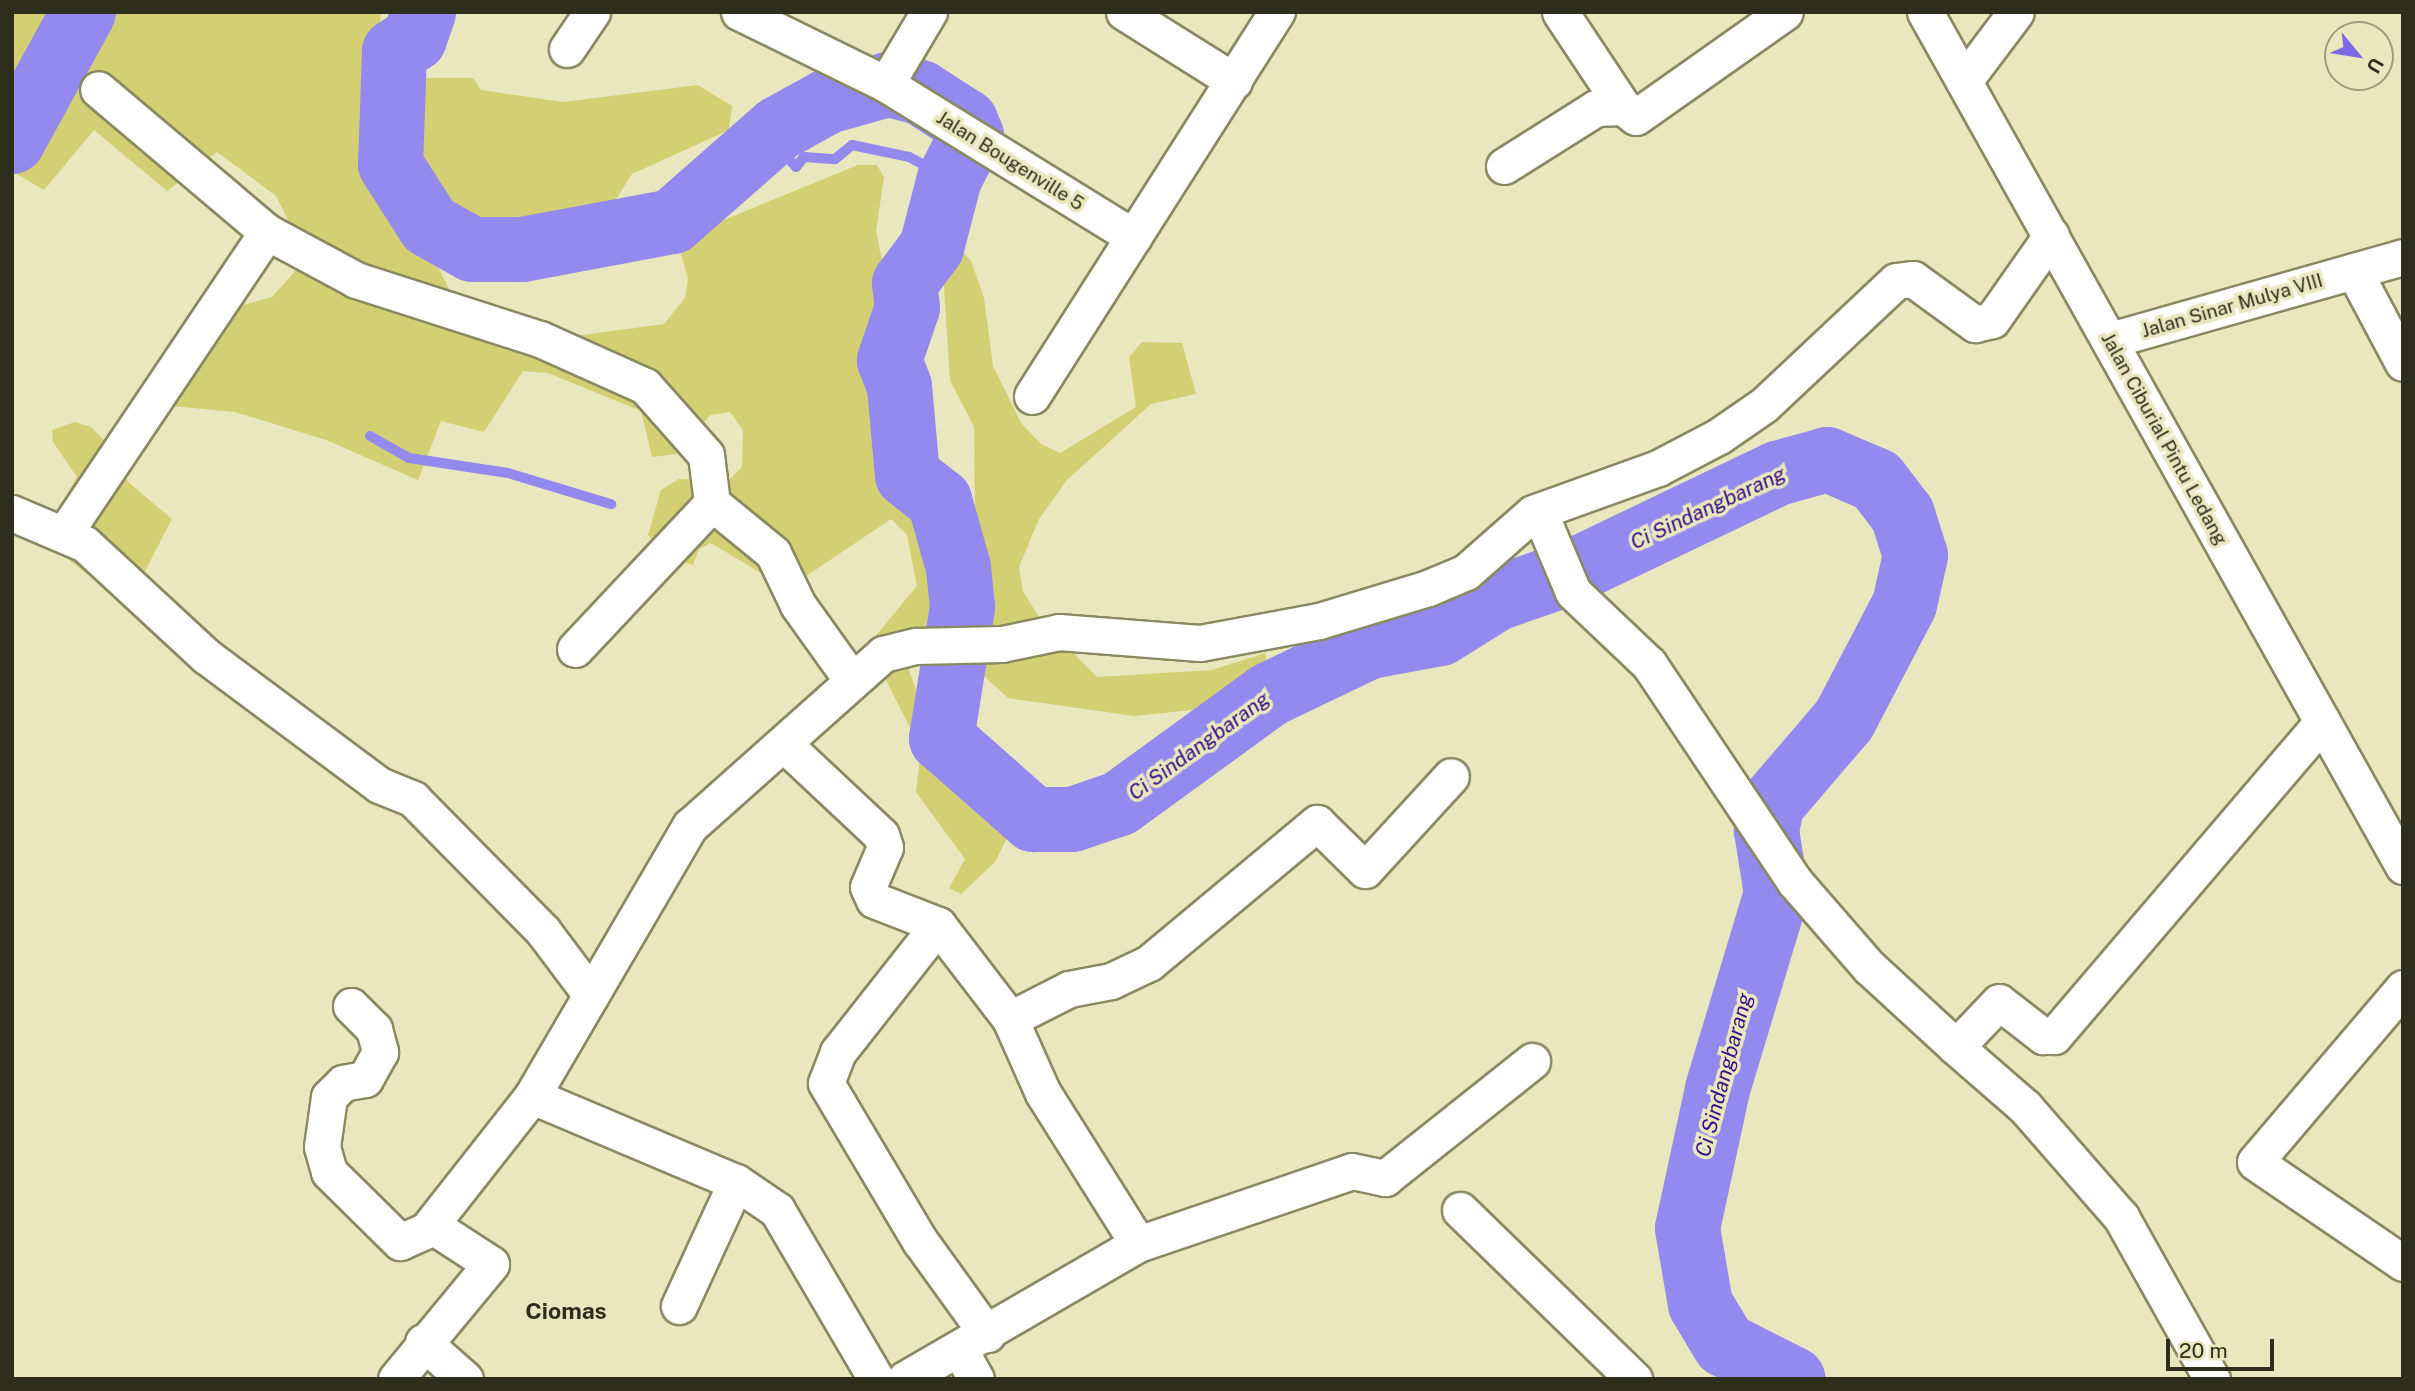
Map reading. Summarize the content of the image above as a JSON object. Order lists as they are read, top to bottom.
{
  "streets": {
    "street": ["Jalan Bougenville 5", "Jalan Sinar Mulya VIII", "Jalan Ciburial Pintu Ledang"]
  },
  "crossings": [
    ["Jalan Sinar Mulya VIII", "Jalan Ciburial Pintu Ledang"]
  ],
  "districts": ["Ciomas"],
  "water": ["Ci Sindangbarang"],
  "scale_bar": "20 m",
  "north": "bottom right"
}
